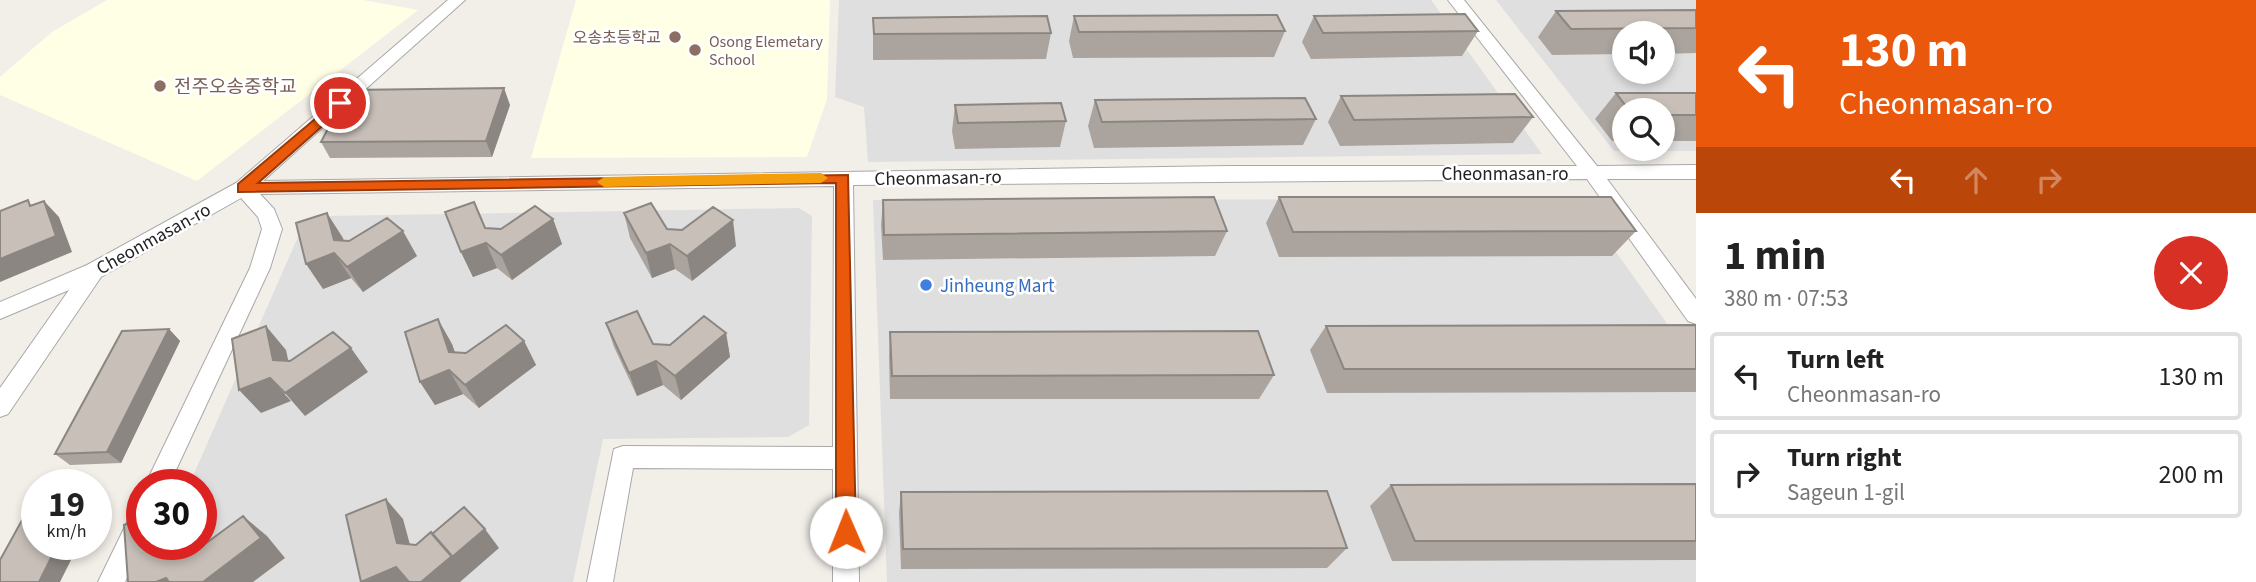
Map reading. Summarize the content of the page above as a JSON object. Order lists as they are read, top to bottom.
{
  "streets": {
    "street": ["Cheonmasan-ro"]
  },
  "places": [
    "오송초등학교",
    "Osong Elemetary School",
    "전주오송중학교",
    "Jinheung Mart"
  ],
  "page": {
    "turn": ["130 m", "Cheonmasan-ro"],
    "heading": ["1 min", "380 m · 07:53"],
    "list": [
      {
        "name": "Turn left",
        "note": "Cheonmasan-ro",
        "value": "130 m"
      },
      {
        "name": "Turn right",
        "note": "Sageun 1-gil",
        "value": "200 m"
      }
    ],
    "speed": "19 km/h",
    "limit": "30"
  }
}
